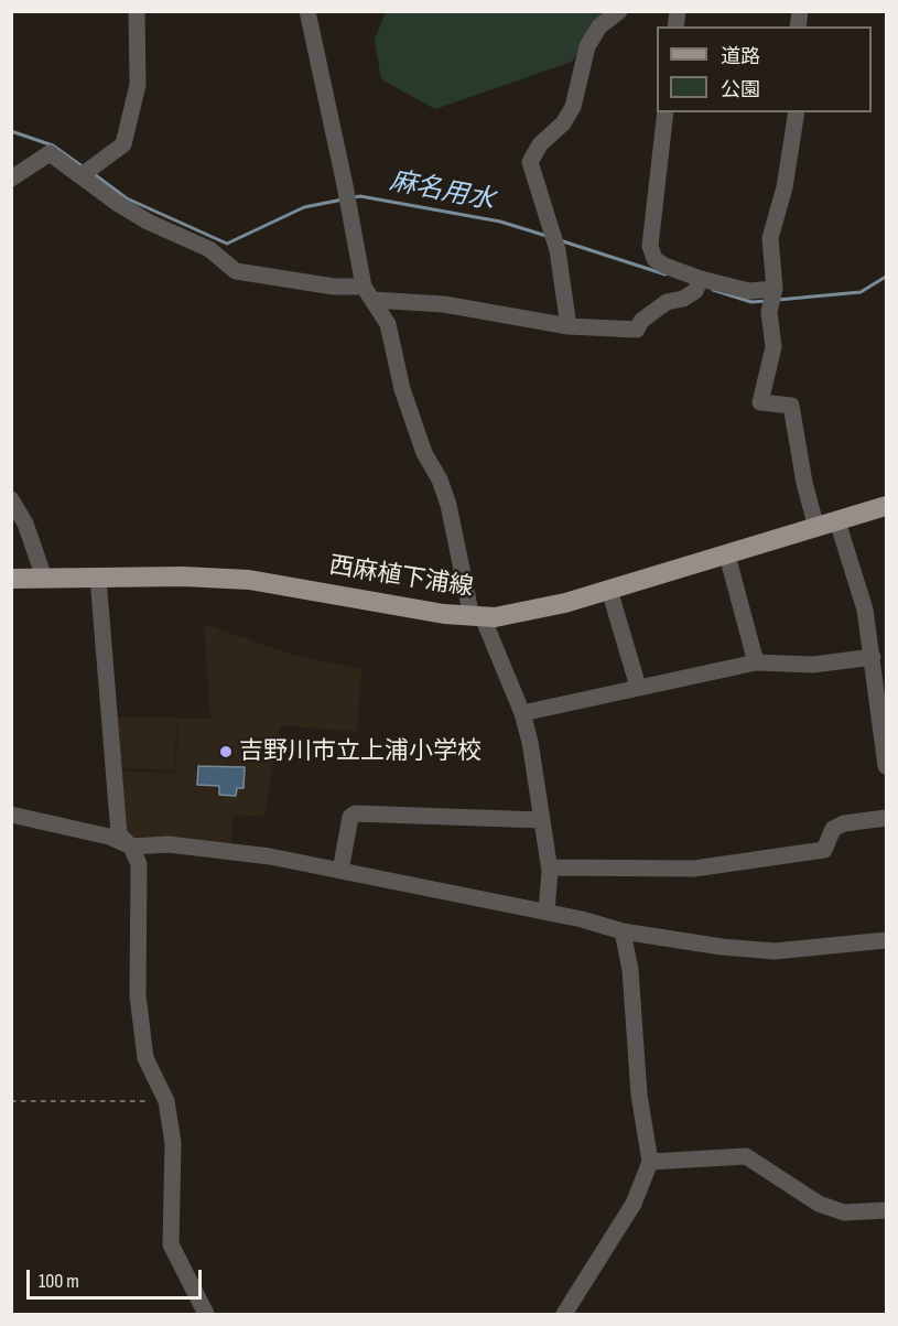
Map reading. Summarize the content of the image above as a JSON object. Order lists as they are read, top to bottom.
{
  "streets": {
    "main road": ["西麻植下浦線"]
  },
  "water": ["麻名用水"],
  "places": ["吉野川市立上浦小学校"],
  "legend": ["道路", "公園"],
  "scale_bar": "100 m"
}
